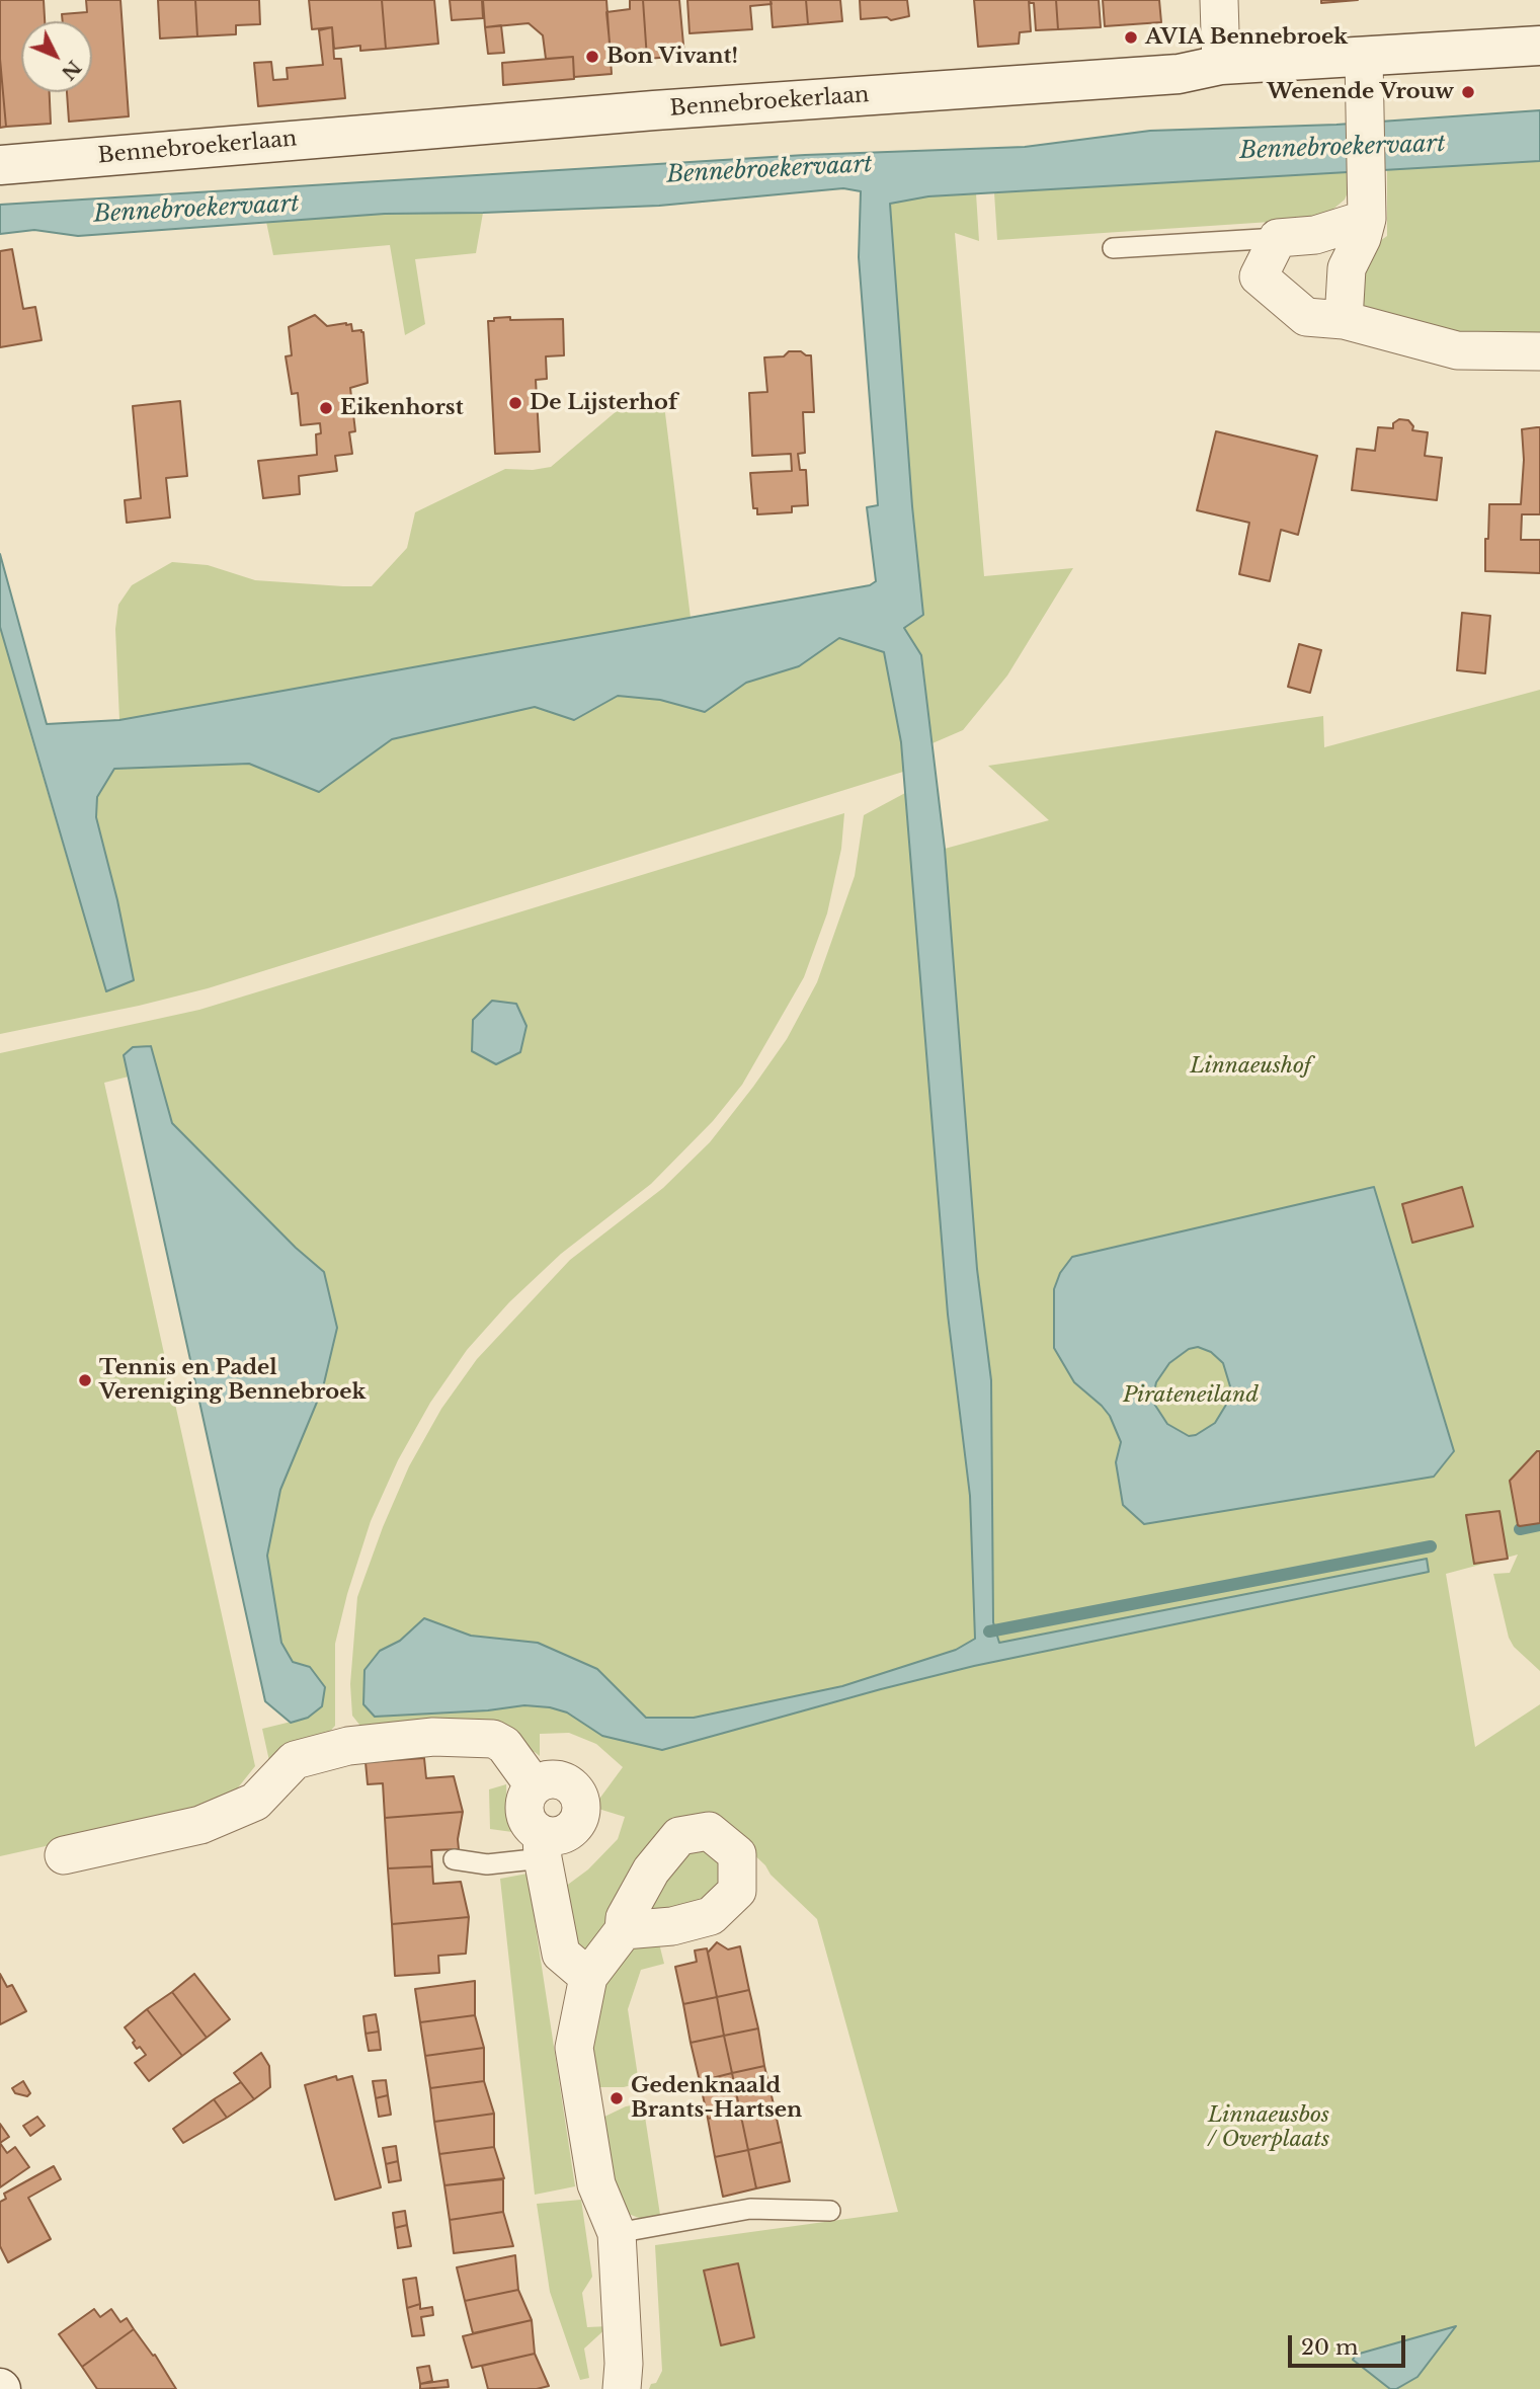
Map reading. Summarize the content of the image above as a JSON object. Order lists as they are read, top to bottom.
{
  "streets": {
    "street": ["Bennebroekerlaan"]
  },
  "water": ["Bennebroekervaart"],
  "parks": ["Linnaeushof", "Pirateneiland", "Linnaeusbos / Overplaats"],
  "places": [
    "AVIA Bennebroek",
    "Bon Vivant!",
    "Wenende Vrouw",
    "De Lijsterhof",
    "Eikenhorst",
    "Tennis en Padel Vereniging Bennebroek",
    "Gedenknaald Brants-Hartsen"
  ],
  "scale_bar": "20 m",
  "north": "bottom right"
}
